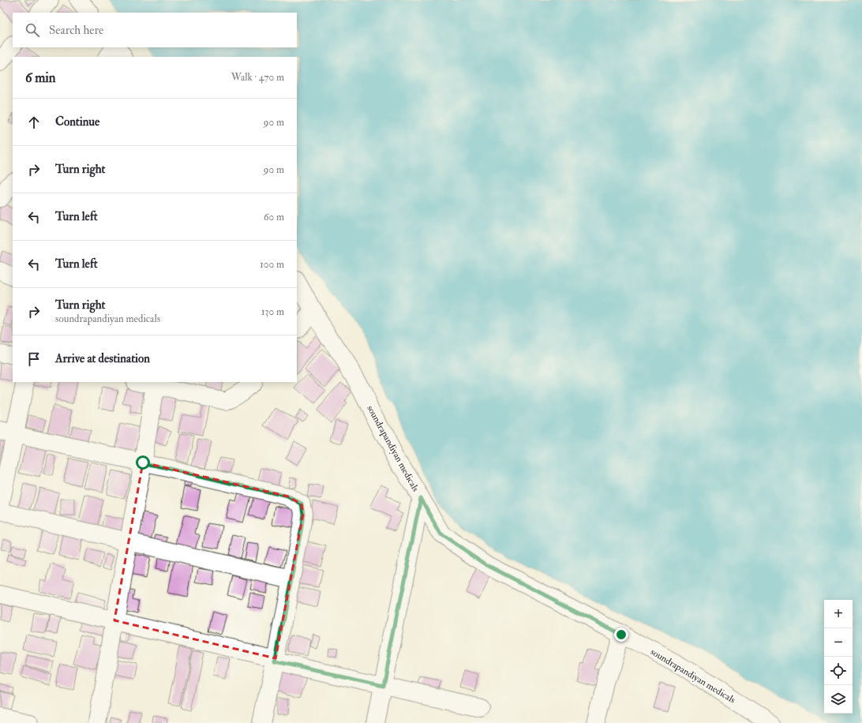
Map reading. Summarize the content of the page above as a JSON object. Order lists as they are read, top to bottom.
{
  "streets": {
    "street": ["soundrapandiyan medicals"]
  },
  "page": {
    "search": "Search here",
    "heading": ["6 min", "Walk · 470 m"],
    "list": [
      ["Continue", "90 m"],
      ["Turn right", "90 m"],
      ["Turn left", "60 m"],
      ["Turn left", "100 m"],
      ["Turn right", "soundrapandiyan medicals", "130 m"],
      "Arrive at destination"
    ],
    "map_buttons": ["+", "−"]
  }
}
